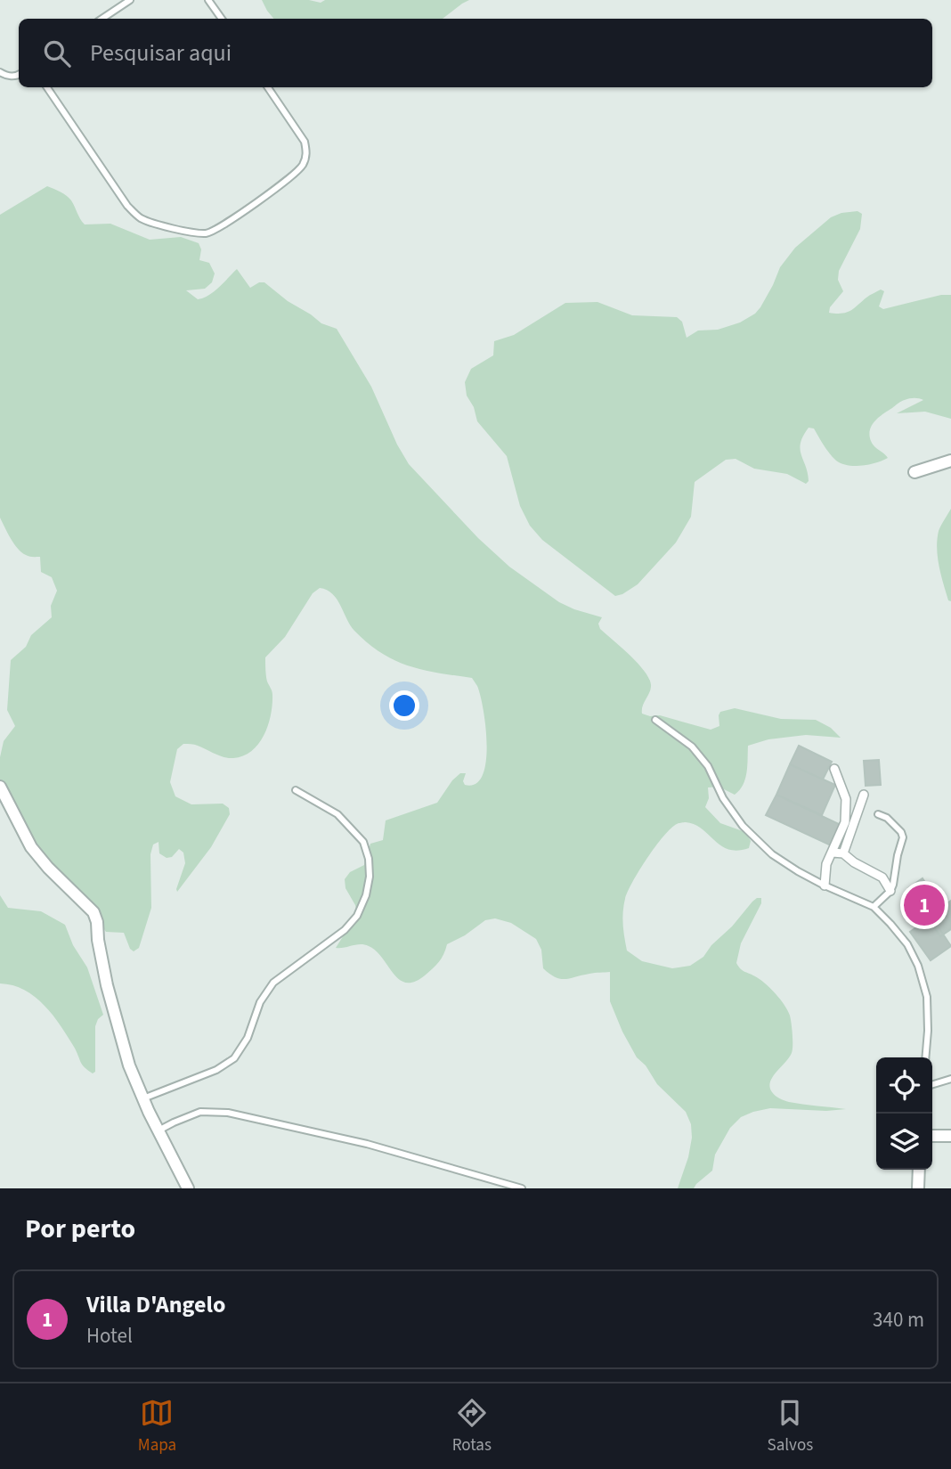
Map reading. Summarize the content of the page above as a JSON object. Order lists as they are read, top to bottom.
{
  "page": {
    "search": "Pesquisar aqui",
    "pins": "1",
    "heading": "Por perto",
    "list": [
      {
        "mark": "1",
        "name": "Villa D'Angelo",
        "note": "Hotel",
        "value": "340 m"
      }
    ],
    "nav": ["Mapa", "Rotas", "Salvos"]
  }
}
